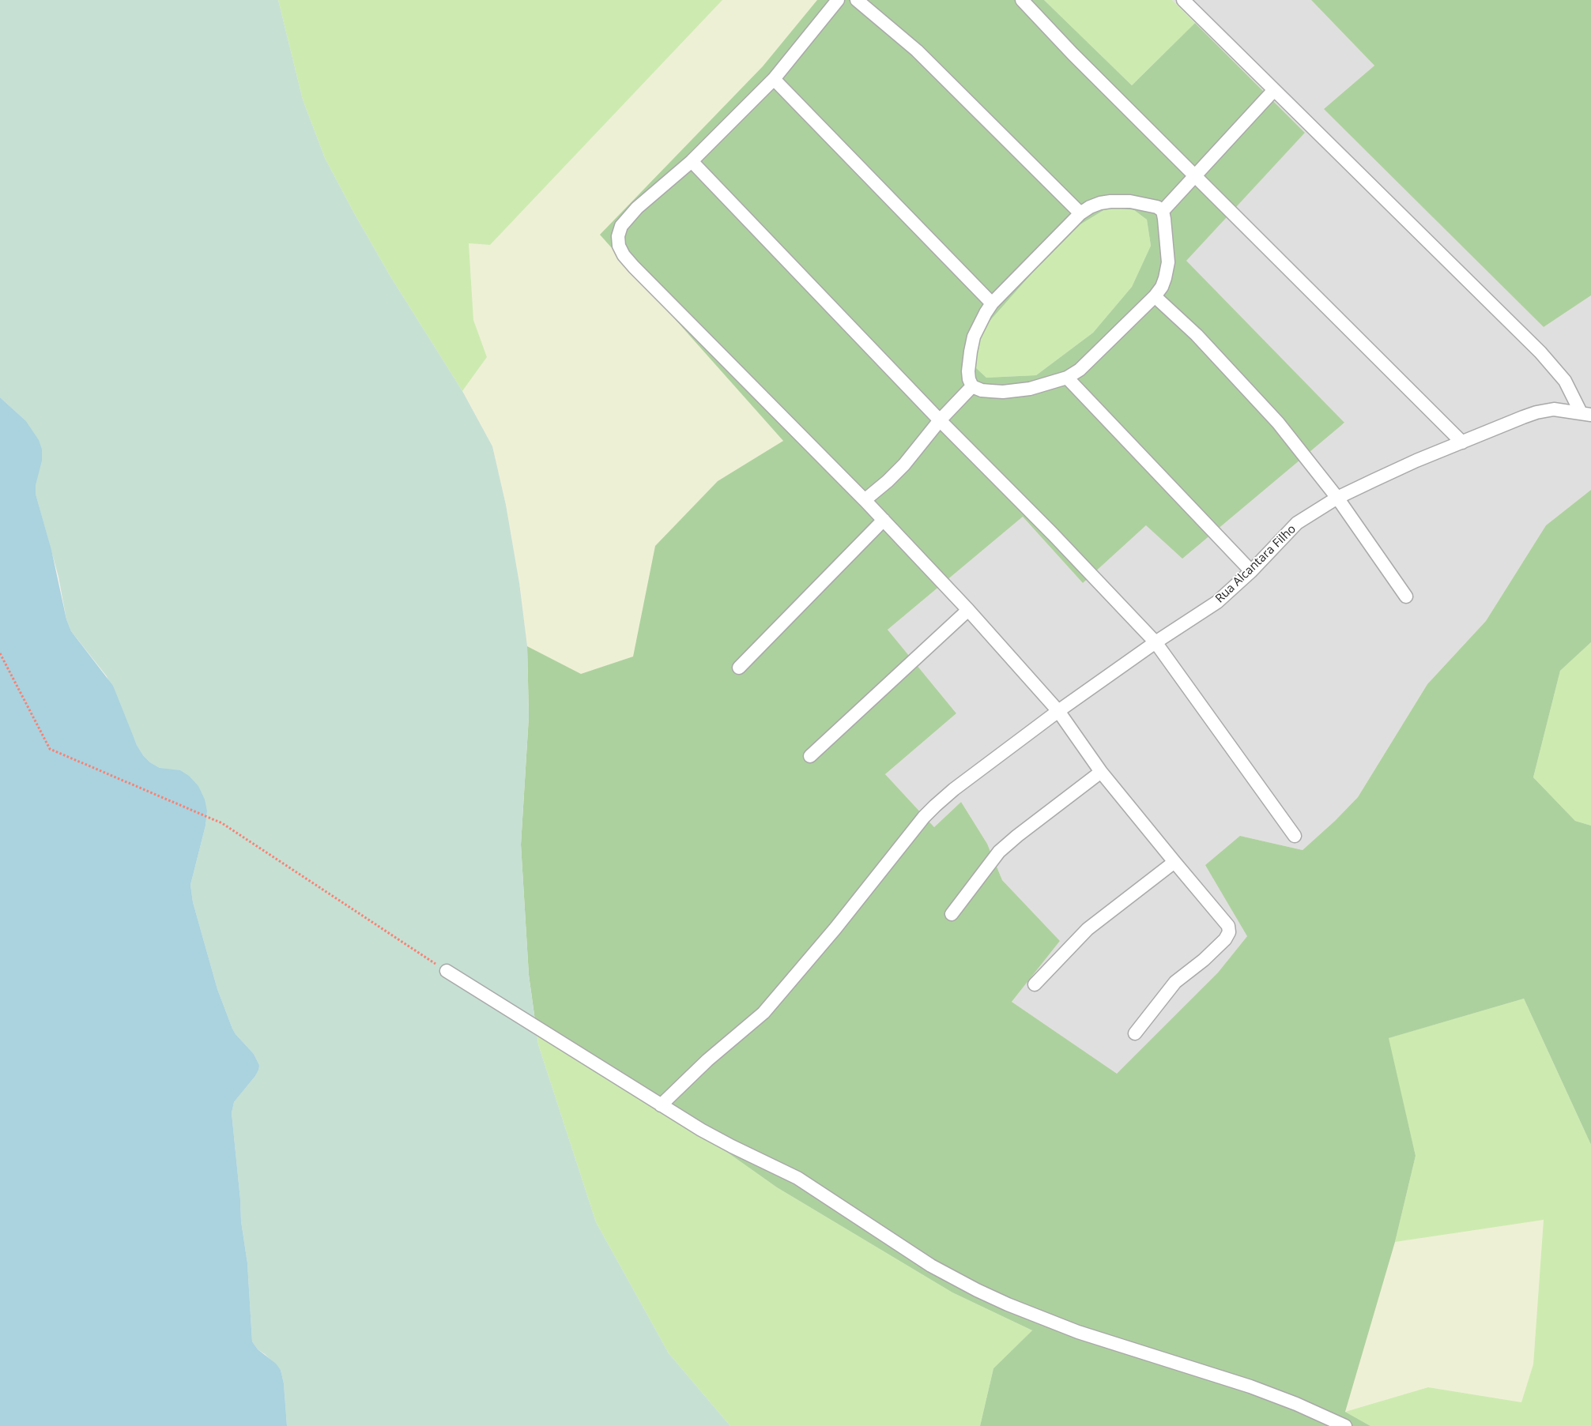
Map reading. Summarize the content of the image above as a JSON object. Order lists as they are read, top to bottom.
{
  "streets": {
    "street": ["Rua Alcantara Filho"]
  }
}
